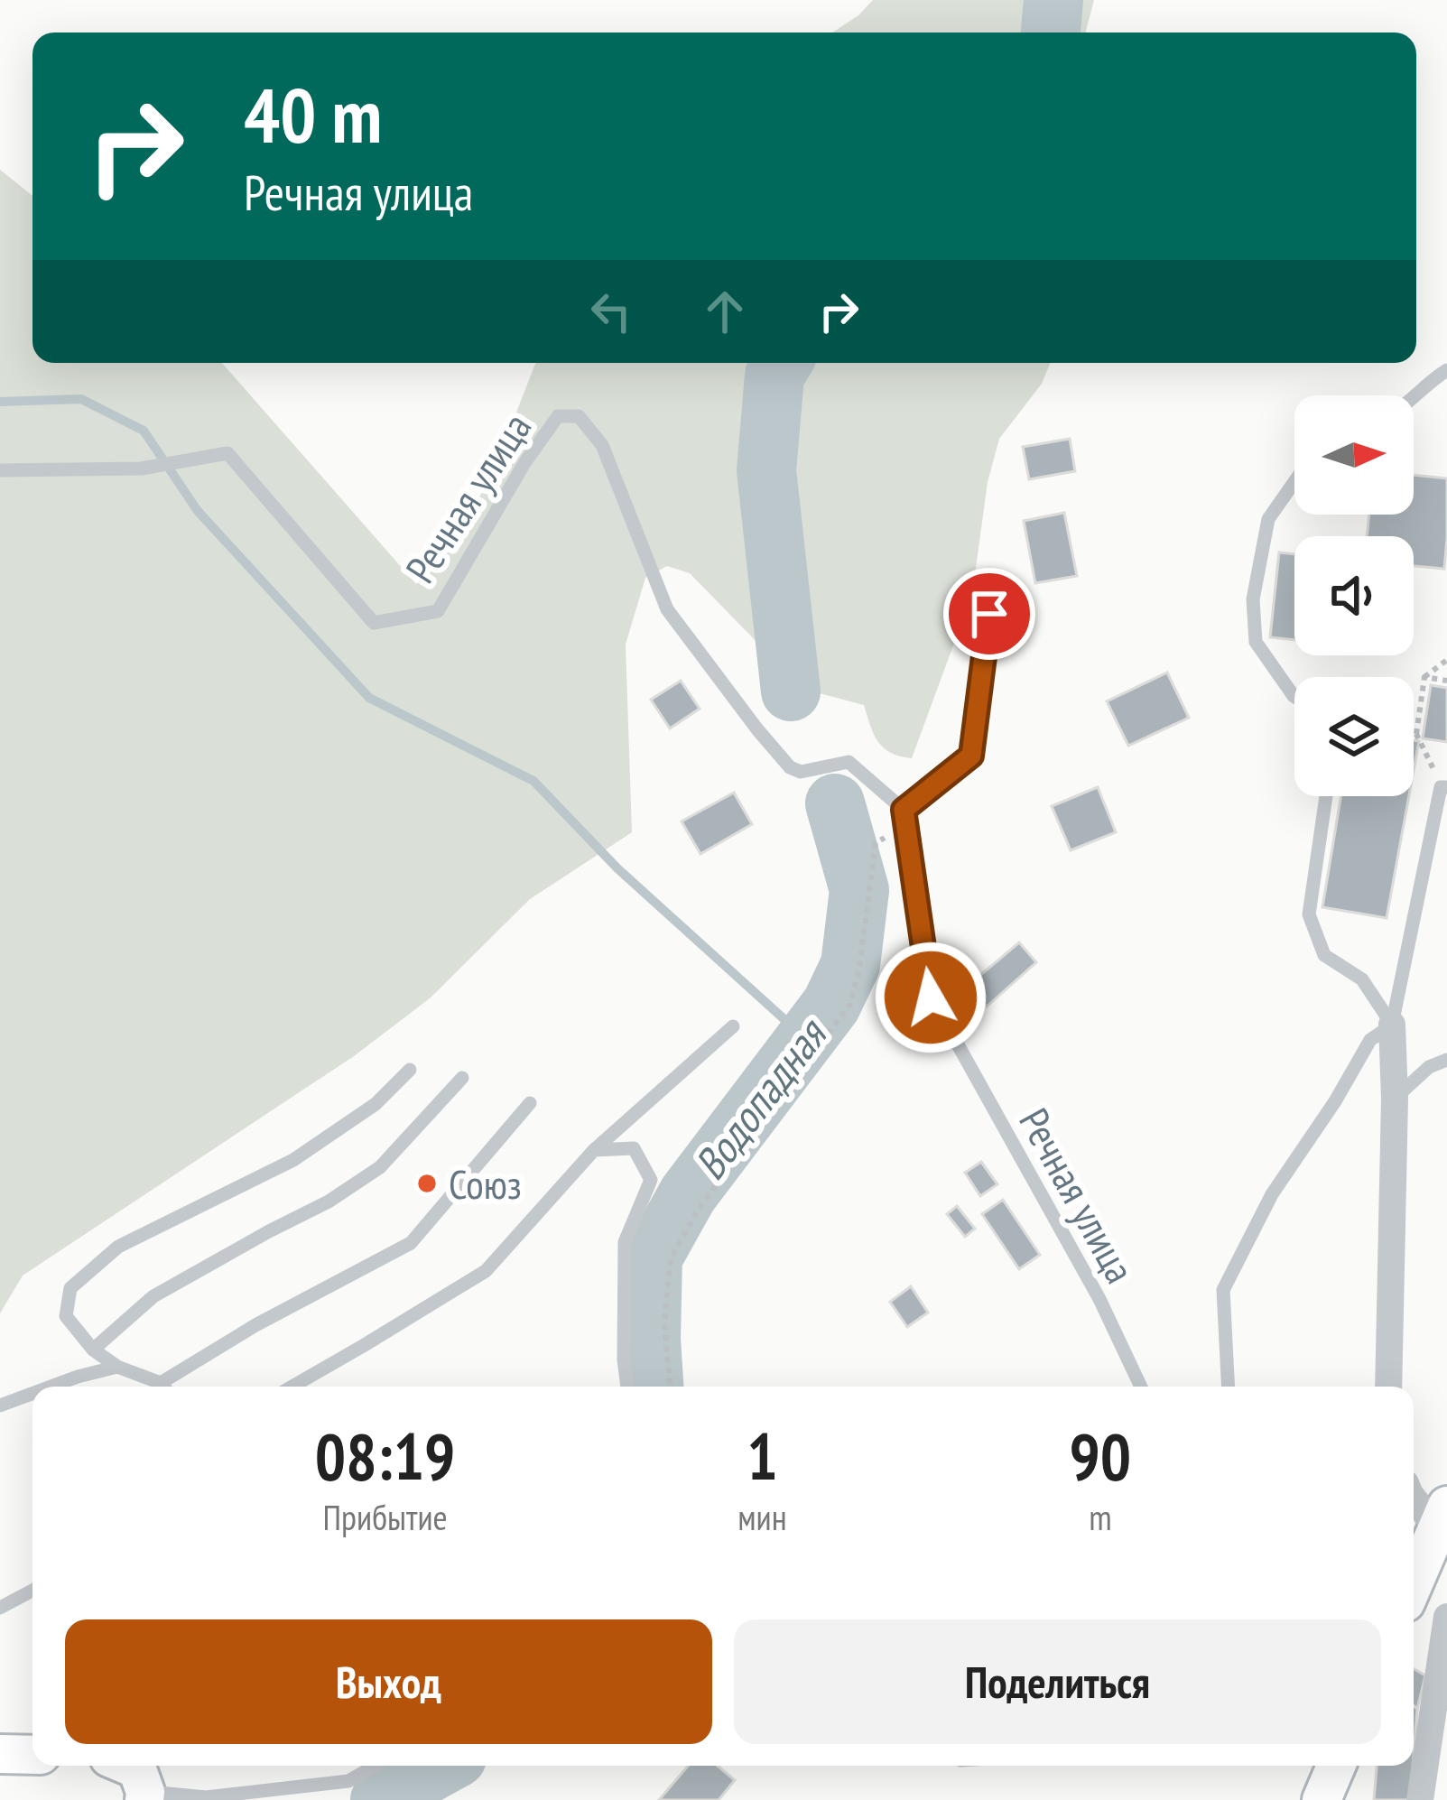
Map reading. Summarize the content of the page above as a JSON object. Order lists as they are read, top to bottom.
{
  "streets": {
    "lane": ["Речная улица"]
  },
  "water": ["Водопадная"],
  "places": ["Союз"],
  "north": "right",
  "page": {
    "turn": ["40 m", "Речная улица"],
    "eta": [
      "08:19",
      "Прибытие",
      "1",
      "мин",
      "90",
      "m"
    ],
    "buttons": ["Выход", "Поделиться"]
  }
}
